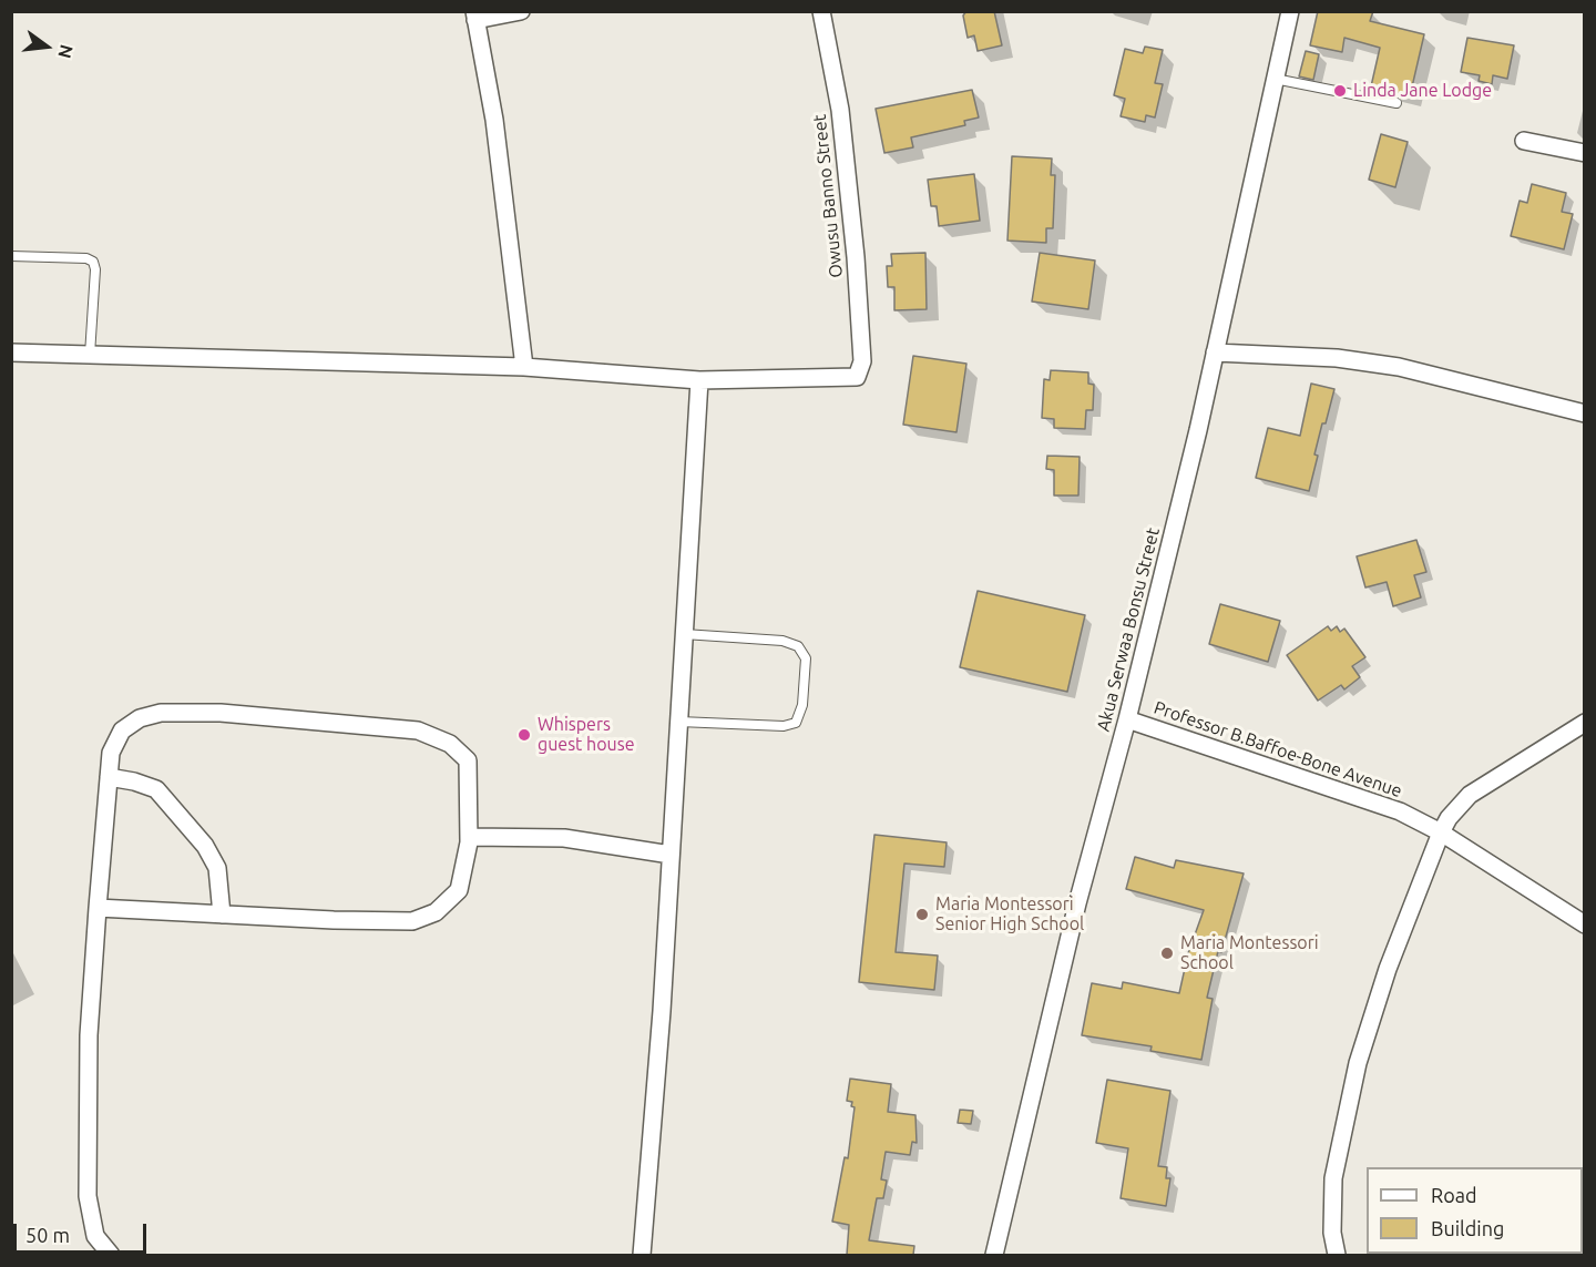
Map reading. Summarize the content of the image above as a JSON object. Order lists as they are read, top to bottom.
{
  "streets": {
    "street": ["Owusu Banno Street", "Akua Serwaa Bonsu Street", "Professor B.Baffoe-Bone Avenue"]
  },
  "crossings": [
    ["Akua Serwaa Bonsu Street", "Professor B.Baffoe-Bone Avenue"]
  ],
  "places": [
    "Linda Jane Lodge",
    "Whispers guest house",
    "Maria Montessori Senior High School",
    "Maria Montessori School"
  ],
  "legend": ["Road", "Building"],
  "scale_bar": "50 m",
  "north": "right"
}
